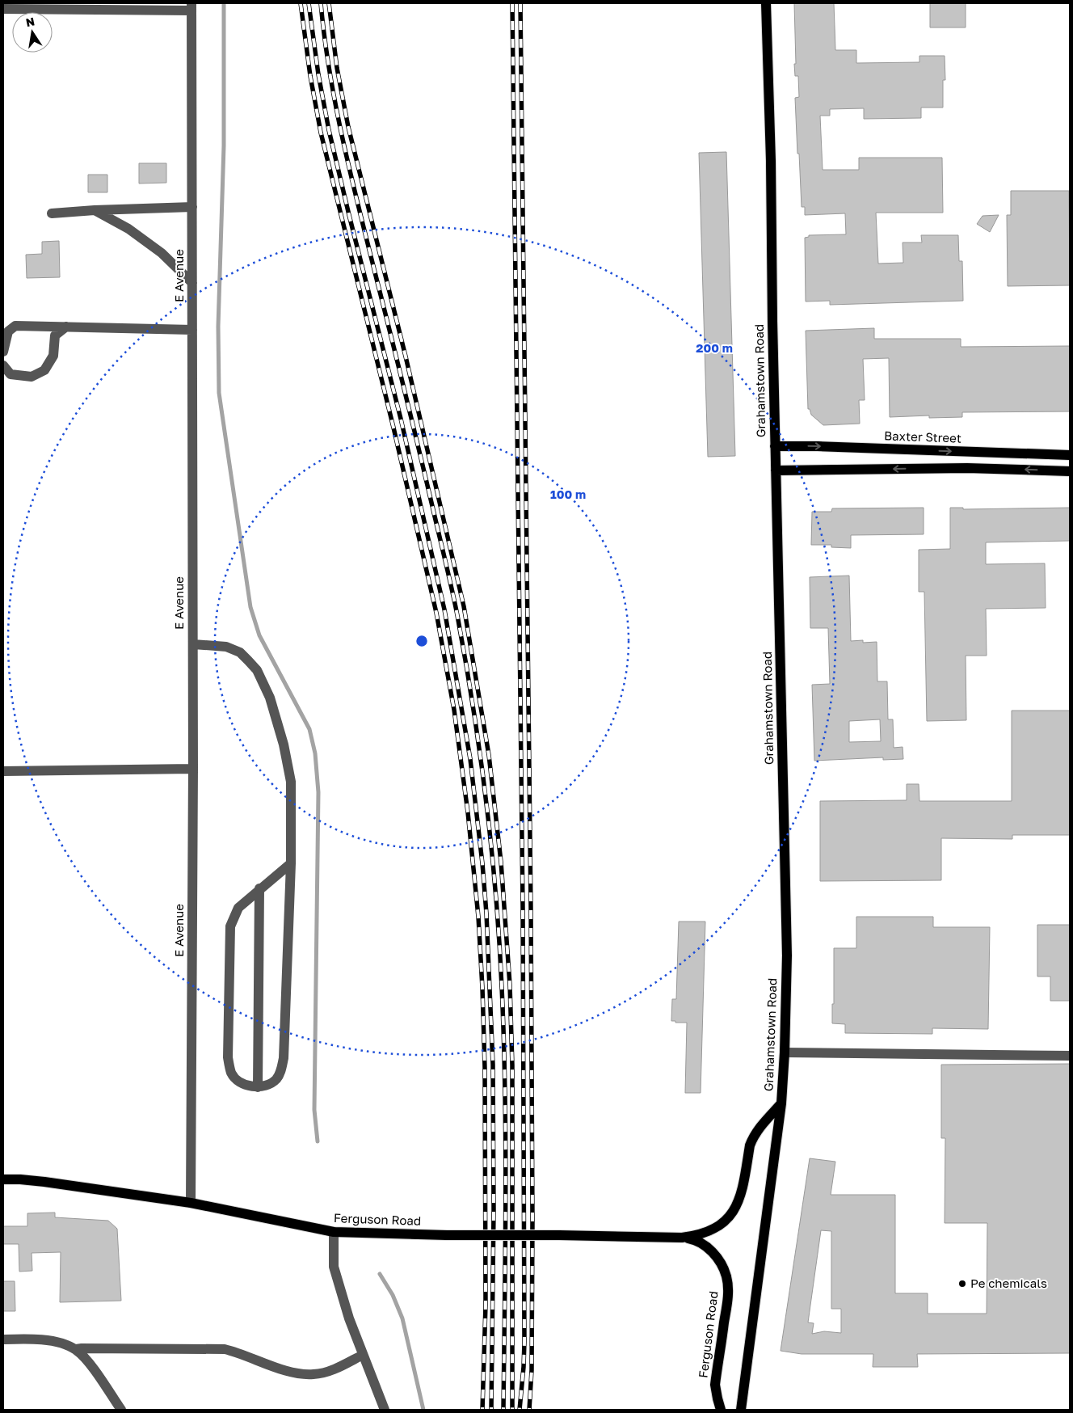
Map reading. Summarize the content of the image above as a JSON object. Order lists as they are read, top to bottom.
{
  "streets": {
    "main road": ["Grahamstown Road", "Baxter Street", "Ferguson Road"],
    "street": ["E Avenue"]
  },
  "crossings": [
    ["E Avenue", "Ferguson Road"],
    ["Grahamstown Road", "Baxter Street"],
    ["Grahamstown Road", "Ferguson Road"]
  ],
  "places": ["Pe chemicals"],
  "north": "top",
  "rings": ["200 m", "100 m"]
}
